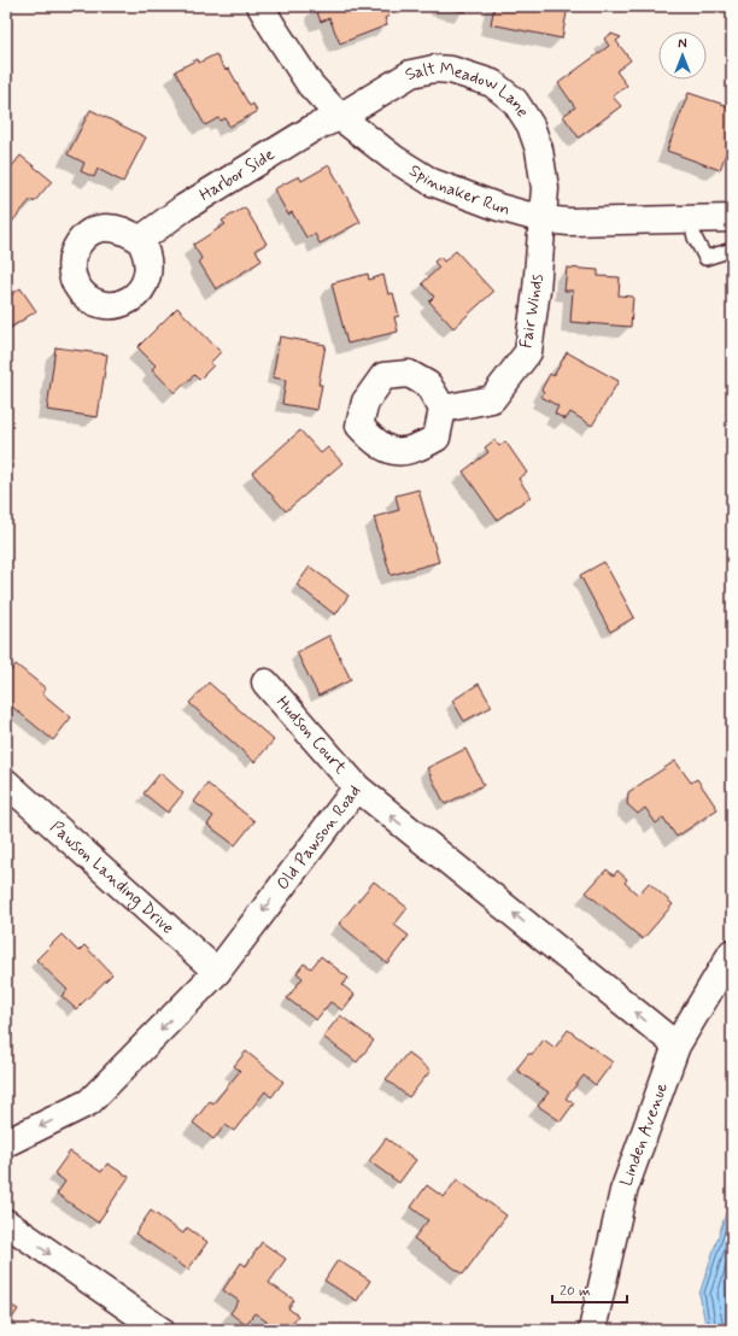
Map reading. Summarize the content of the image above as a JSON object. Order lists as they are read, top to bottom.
{
  "streets": {
    "street": [
      "Salt Meadow Lane",
      "Harbor Side",
      "Spinnaker Run",
      "Fair Winds",
      "Hudson Court",
      "Old Pawson Road",
      "Pawson Landing Drive",
      "Linden Avenue"
    ]
  },
  "crossings": [
    ["Salt Meadow Lane", "Harbor Side"],
    ["Salt Meadow Lane", "Spinnaker Run"],
    ["Salt Meadow Lane", "Fair Winds"],
    ["Harbor Side", "Spinnaker Run"],
    ["Spinnaker Run", "Fair Winds"],
    ["Hudson Court", "Old Pawson Road"],
    ["Old Pawson Road", "Pawson Landing Drive"],
    ["Old Pawson Road", "Linden Avenue"]
  ],
  "scale_bar": "20 m",
  "north": "top"
}
